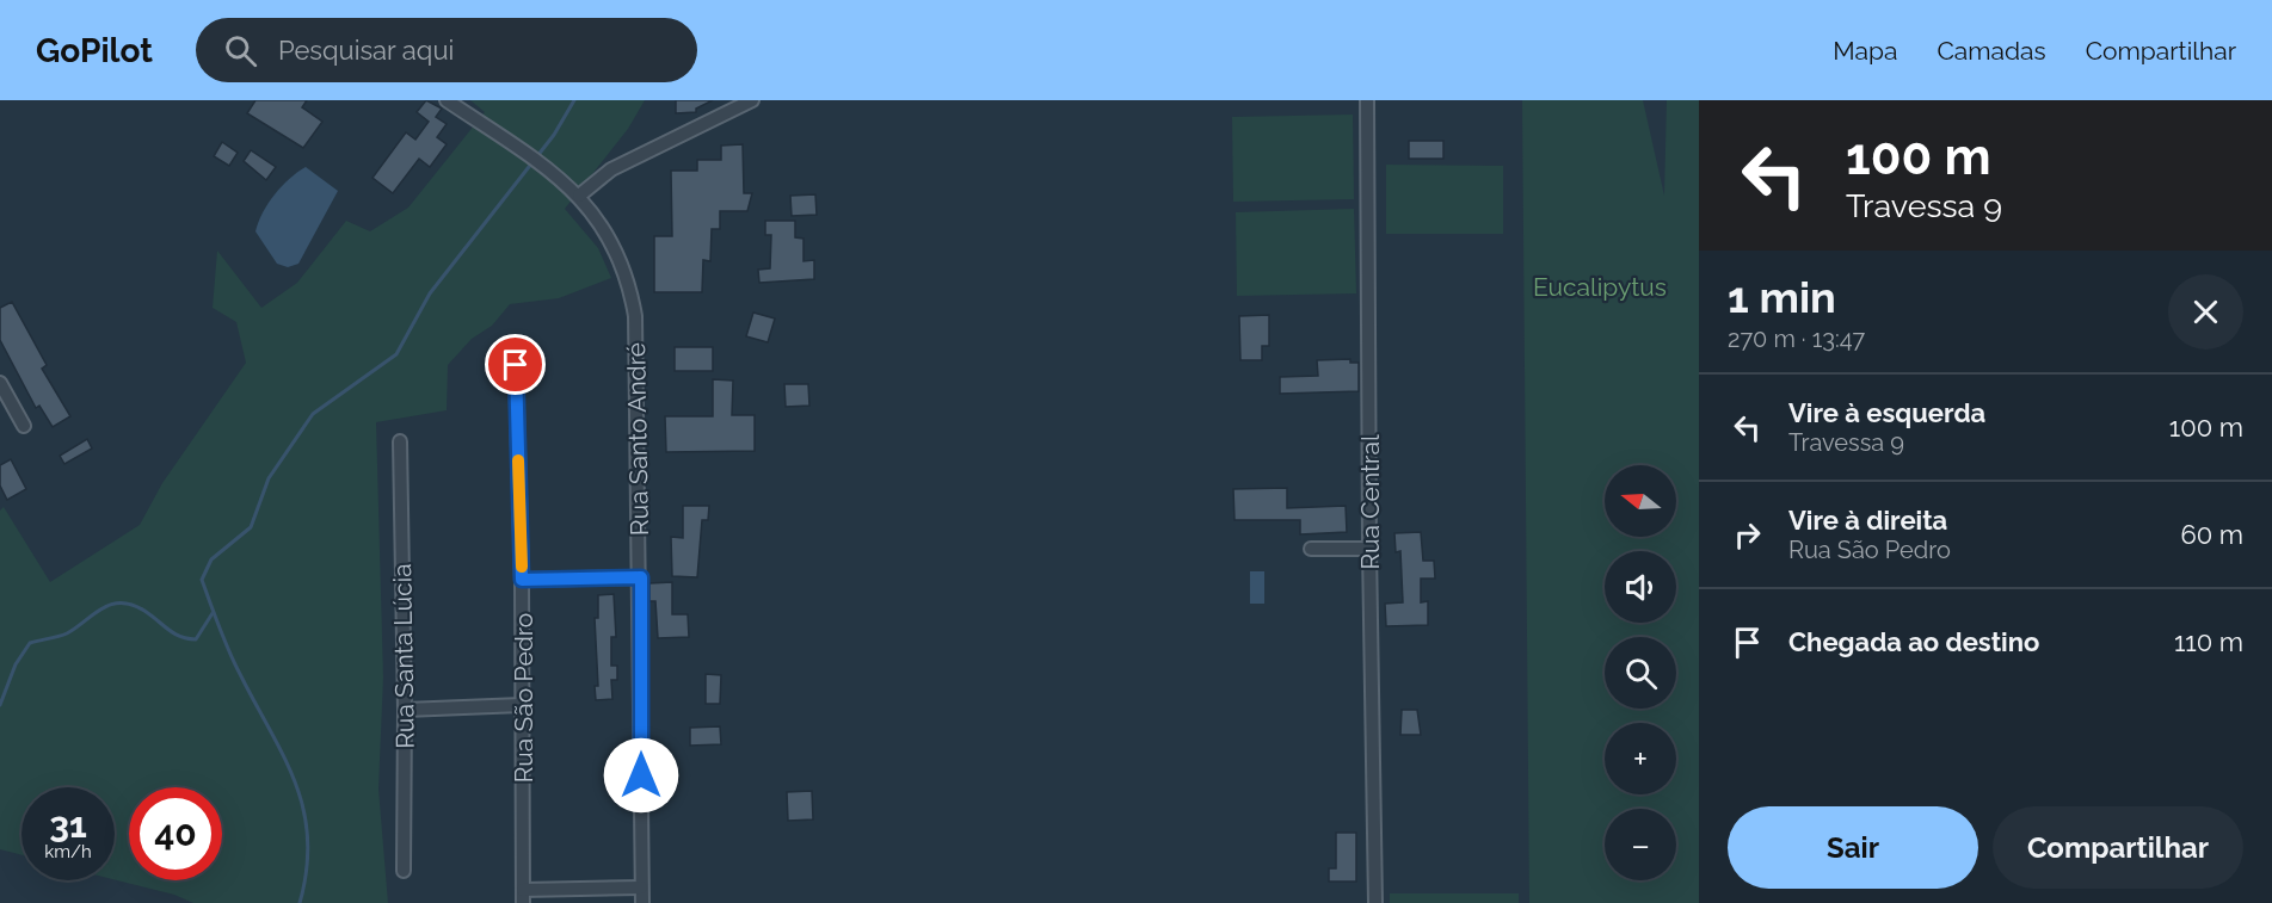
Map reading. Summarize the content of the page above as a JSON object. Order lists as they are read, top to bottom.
{
  "streets": {
    "street": [
      "Rua Santo André",
      "Rua Central",
      "Rua Santa Lúcia",
      "Rua São Pedro"
    ]
  },
  "parks": ["Eucalipytus"],
  "north": "left",
  "page": {
    "header": "GoPilot",
    "search": "Pesquisar aqui",
    "nav": ["Mapa", "Camadas", "Compartilhar"],
    "turn": ["100 m", "Travessa 9"],
    "heading": ["1 min", "270 m · 13:47"],
    "list": [
      {
        "name": "Vire à esquerda",
        "note": "Travessa 9",
        "value": "100 m"
      },
      {
        "name": "Vire à direita",
        "note": "Rua São Pedro",
        "value": "60 m"
      },
      {
        "name": "Chegada ao destino",
        "value": "110 m"
      }
    ],
    "map_buttons": ["+", "−"],
    "speed": "31 km/h",
    "limit": "40",
    "buttons": ["Sair", "Compartilhar"]
  }
}
